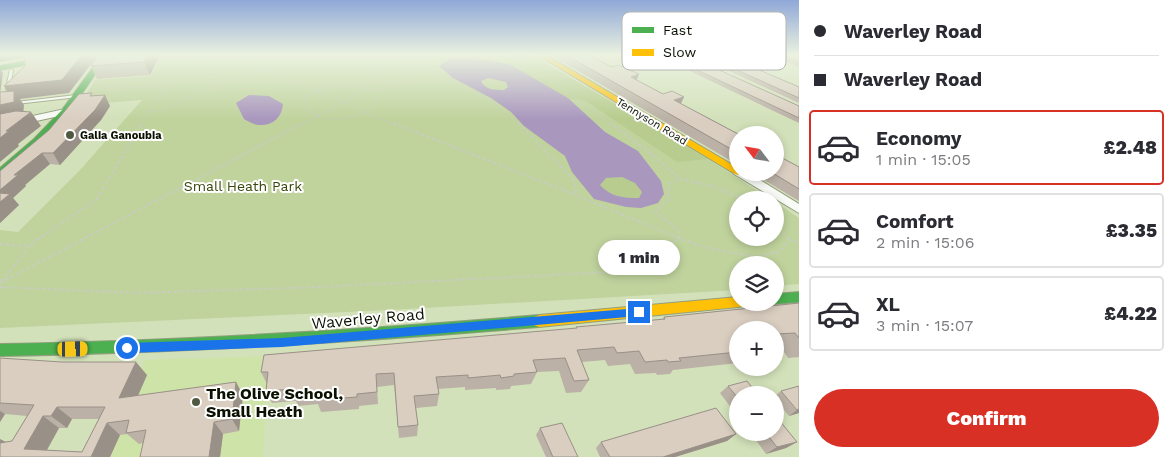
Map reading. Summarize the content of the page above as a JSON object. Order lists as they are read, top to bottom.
{
  "streets": {
    "street": ["Tennyson Road", "Waverley Road"]
  },
  "parks": ["Small Heath Park"],
  "places": ["Galia Ganoubia", "The Olive School, Small Heath"],
  "legend": ["Fast", "Slow"],
  "north": "top left",
  "page": {
    "banner": ["Waverley Road", "Waverley Road"],
    "list": [
      {
        "name": "Economy",
        "note": "1 min · 15:05",
        "value": "£2.48"
      },
      {
        "name": "Comfort",
        "note": "2 min · 15:06",
        "value": "£3.35"
      },
      {
        "name": "XL",
        "note": "3 min · 15:07",
        "value": "£4.22"
      }
    ],
    "map_buttons": ["+", "−"],
    "bubble": "1 min",
    "buttons": "Confirm"
  }
}
